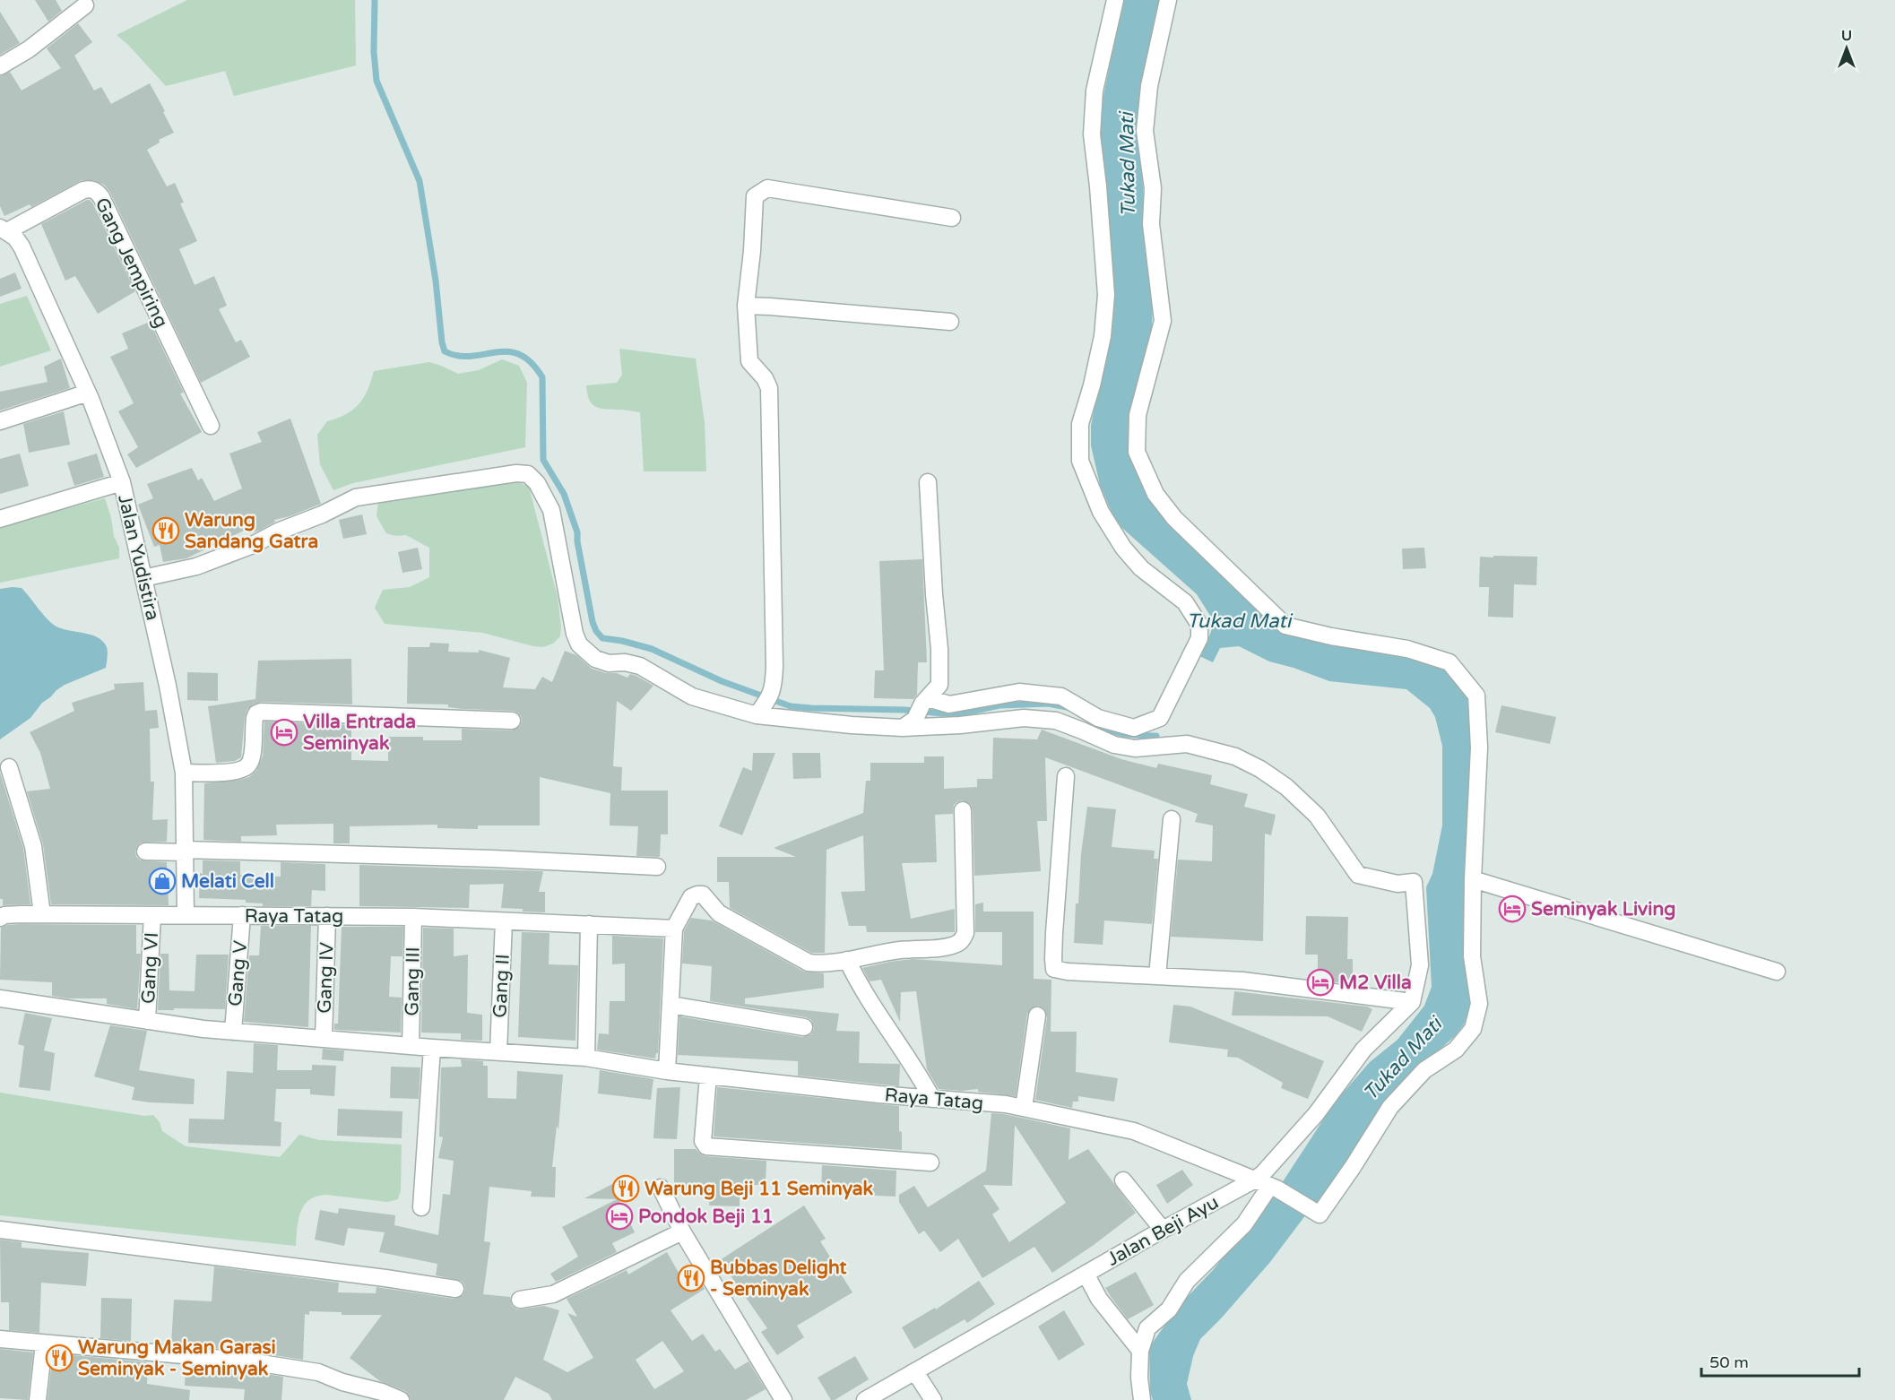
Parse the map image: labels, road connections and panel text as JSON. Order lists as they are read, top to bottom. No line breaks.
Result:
{"streets":{"street":["Gang Jempiring","Jalan Yudistira","Raya Tatag","Gang VI","Gang V","Gang IV","Gang III","Gang II","Jalan Beji Ayu"]},"crossings":[["Gang Jempiring","Jalan Yudistira"],["Jalan Yudistira","Raya Tatag"],["Raya Tatag","Gang VI"],["Raya Tatag","Gang V"],["Raya Tatag","Gang IV"],["Raya Tatag","Gang III"],["Raya Tatag","Gang II"],["Raya Tatag","Jalan Beji Ayu"]],"water":["Tukad Mati"],"places":{"restaurant":["Warung Sandang Gatra","Warung Beji 11 Seminyak","Bubbas Delight - Seminyak","Warung Makan Garasi Seminyak - Seminyak"],"hotel":["Villa Entrada Seminyak","Seminyak Living","M2 Villa","Pondok Beji 11"],"shop":["Melati Cell"]},"scale_bar":"50 m","north":"top"}
